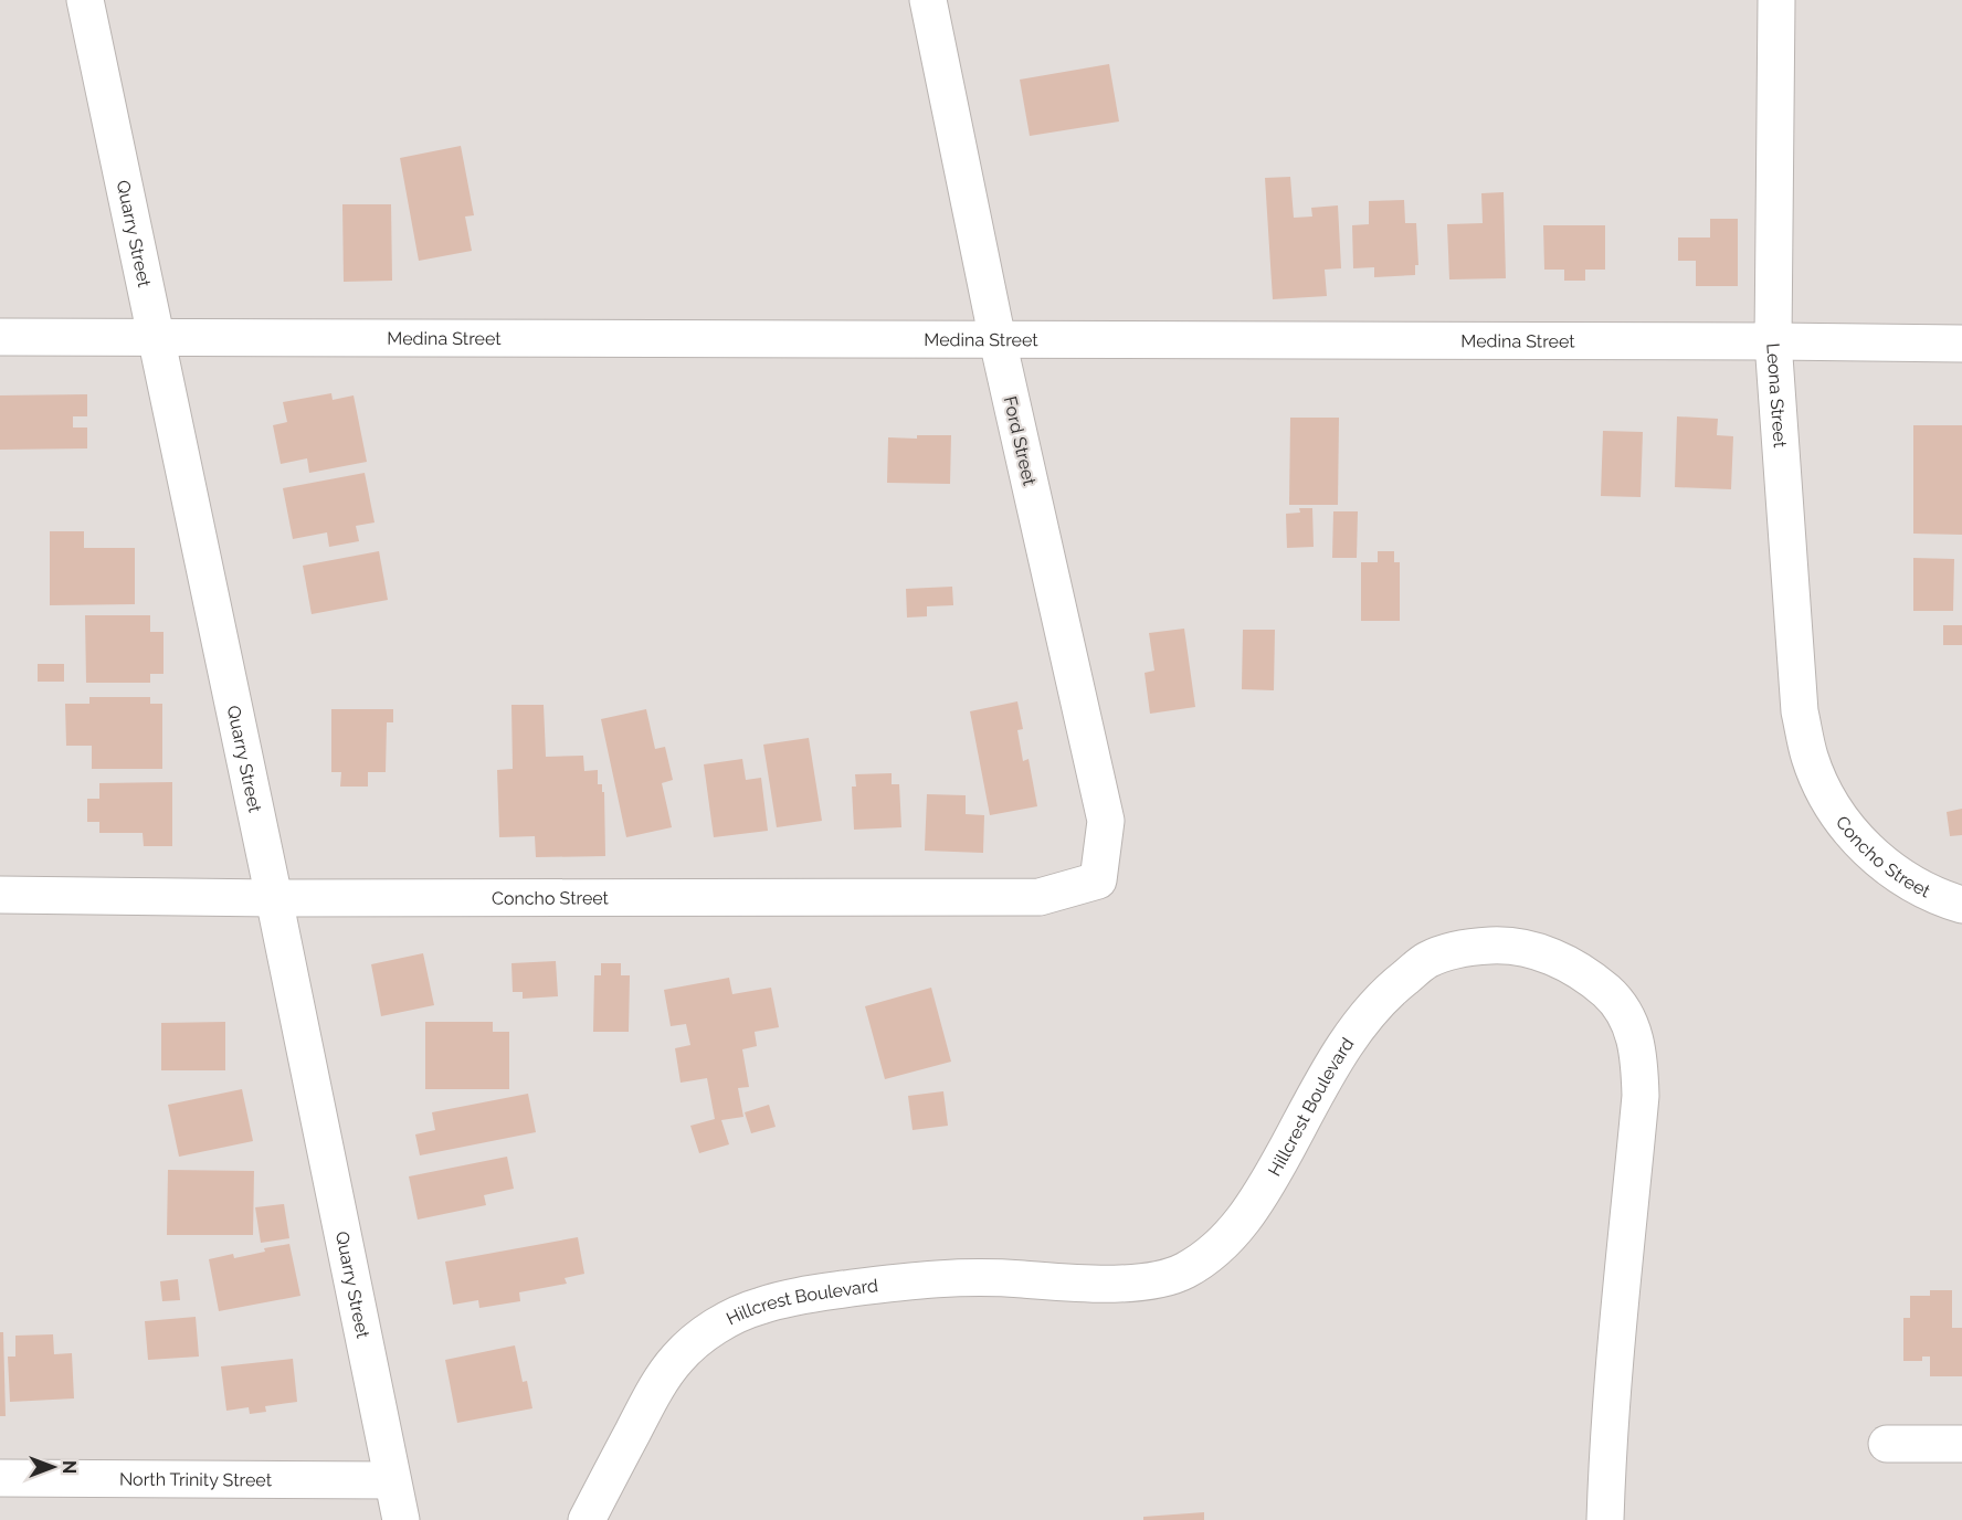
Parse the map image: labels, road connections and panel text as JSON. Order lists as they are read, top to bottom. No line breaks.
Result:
{"streets":{"street":["Quarry Street","Medina Street","Leona Street","Ford Street","Concho Street","Hillcrest Boulevard","North Trinity Street"]},"crossings":[["Quarry Street","Medina Street"],["Quarry Street","Concho Street"],["Quarry Street","North Trinity Street"],["Medina Street","Leona Street"],["Medina Street","Ford Street"],["Leona Street","Concho Street"],["Ford Street","Concho Street"]],"north":"right"}
